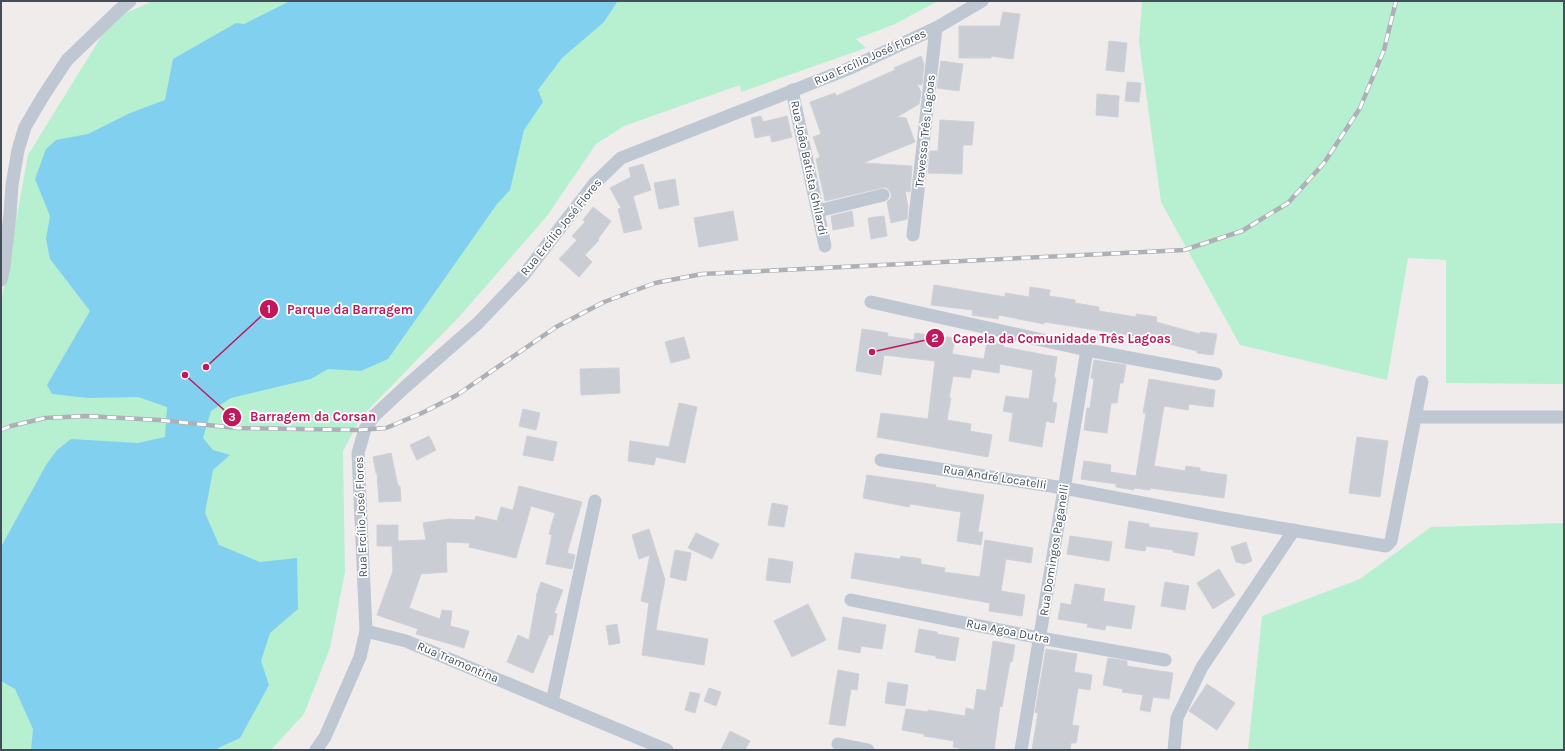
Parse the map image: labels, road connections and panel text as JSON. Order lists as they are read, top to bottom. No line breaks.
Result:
{"streets":{"street":["Rua Ercílio José Flores","Travessa Três Lagoas","Rua João Batista Ghilardi","Rua André Locatelli","Rua Domingos Paganelli","Rua Agoa Dutra","Rua Tramontina"]},"crossings":[["Rua Ercílio José Flores","Travessa Três Lagoas"],["Rua Ercílio José Flores","Rua João Batista Ghilardi"],["Rua Ercílio José Flores","Rua Tramontina"],["Rua André Locatelli","Rua Domingos Paganelli"],["Rua Domingos Paganelli","Rua Agoa Dutra"]],"places":["Capela da Comunidade Três Lagoas","Parque da Barragem","Barragem da Corsan"]}
